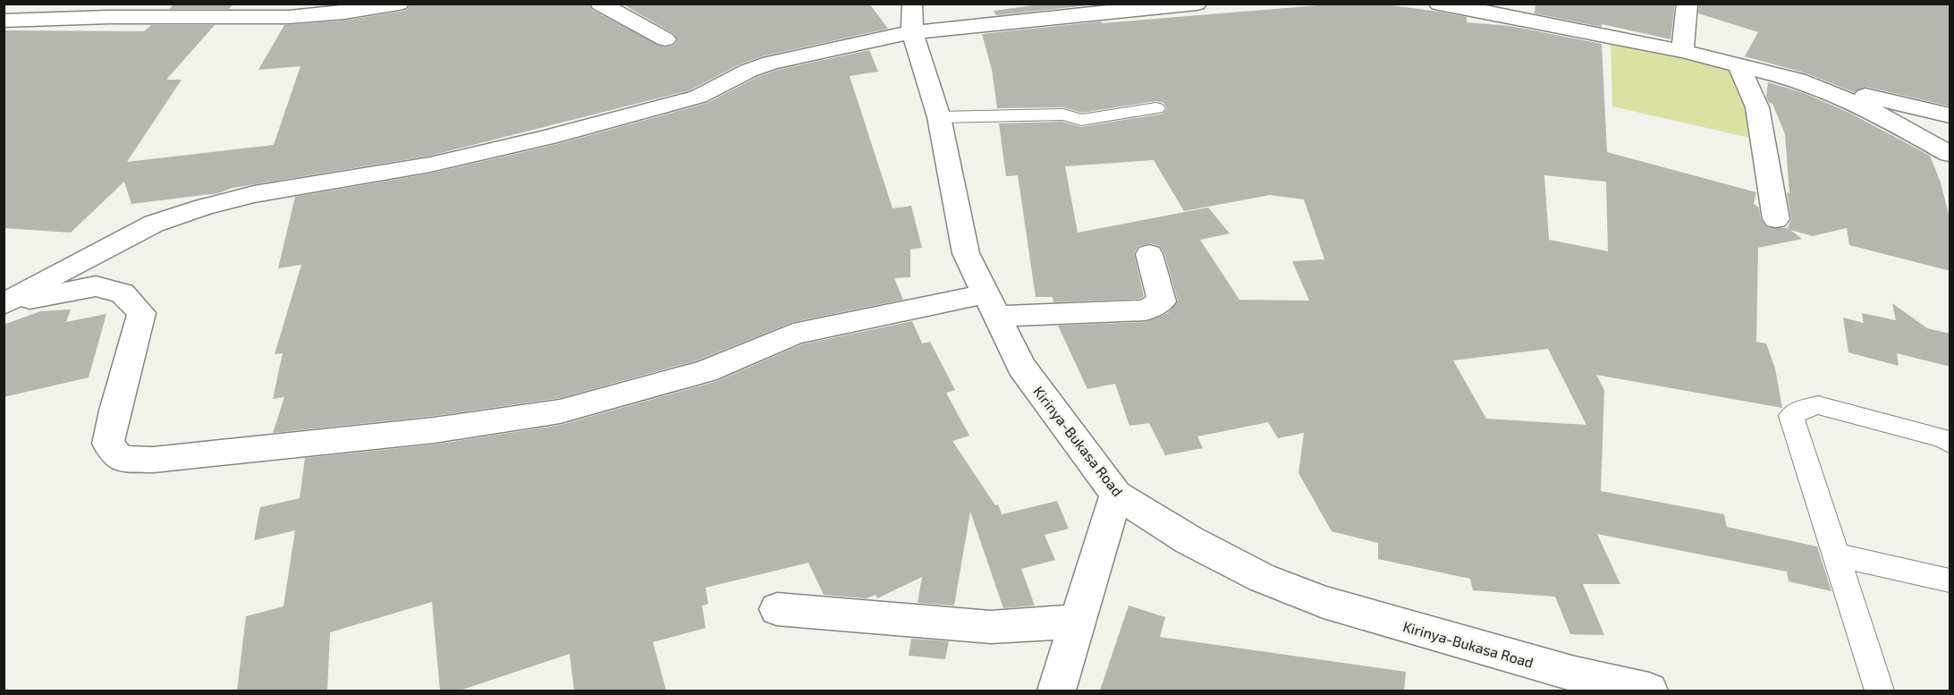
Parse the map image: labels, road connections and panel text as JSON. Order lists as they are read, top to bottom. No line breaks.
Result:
{"streets":{"street":["Kirinya-Bukasa Road"]}}
